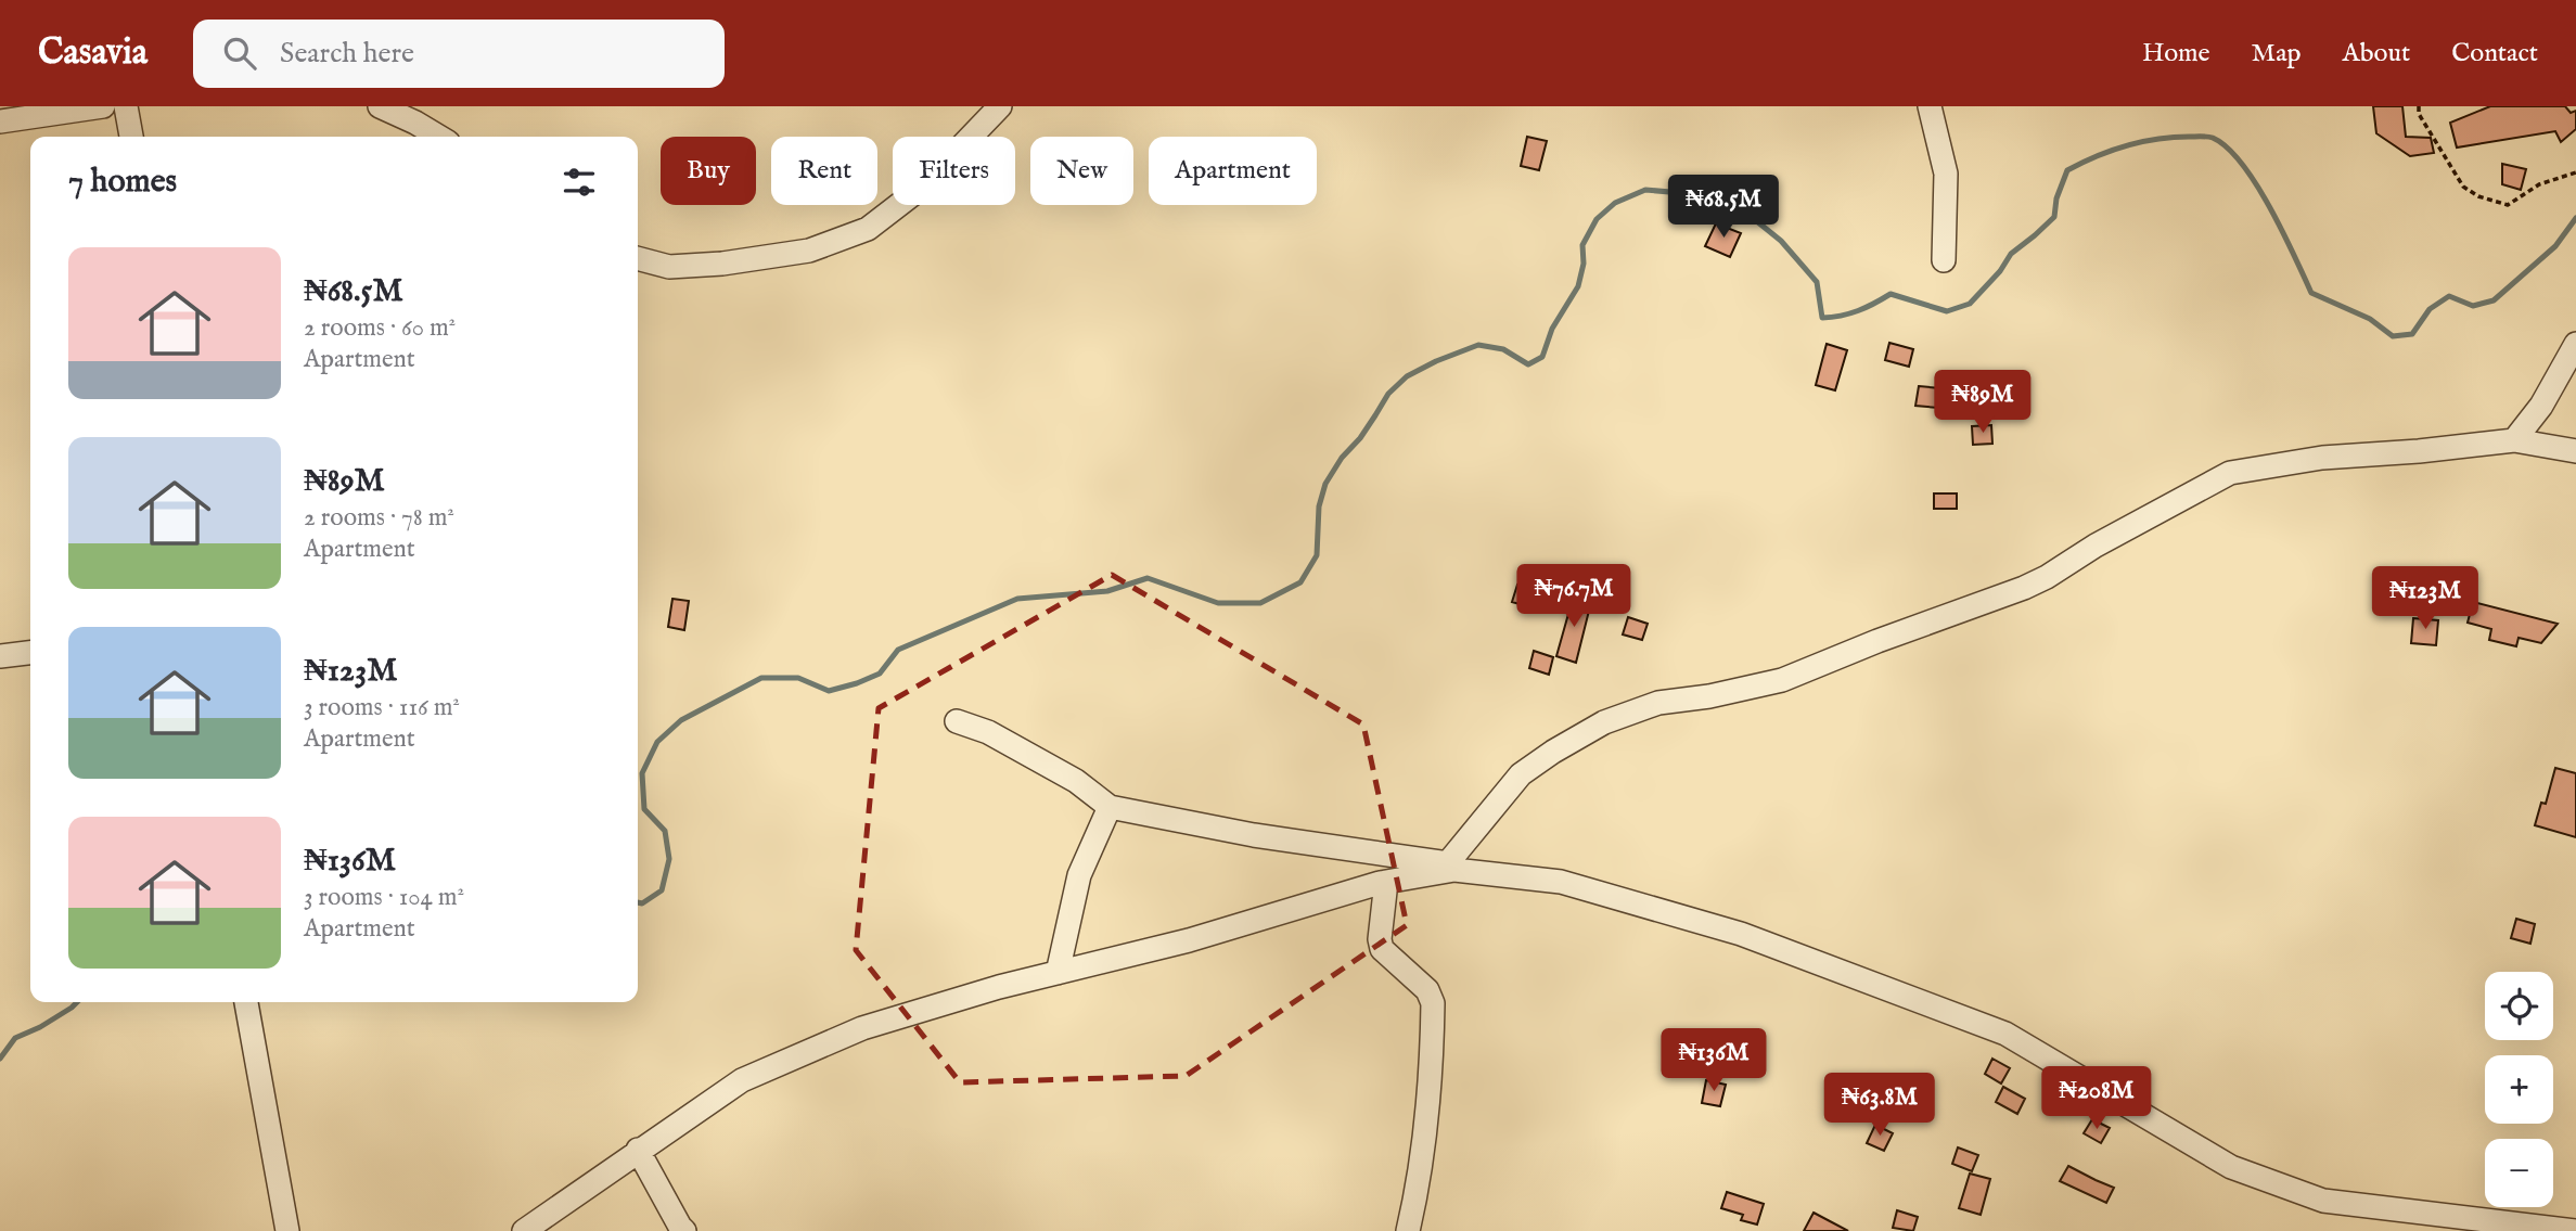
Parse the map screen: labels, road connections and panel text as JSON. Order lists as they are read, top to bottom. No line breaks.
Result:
{"page":{"header":"Casavia","search":"Search here","nav":["Home","Map","About","Contact"],"chip":["Buy","Rent","Filters","New","Apartment"],"heading":"7 homes","price":["₦68.5M","₦89M","₦76.7M","₦123M","₦136M","₦208M","₦63.8M"],"list":[{"name":"₦68.5M","note":"2 rooms · 60 m² · Apartment"},{"name":"₦89M","note":"2 rooms · 78 m² · Apartment"},{"name":"₦123M","note":"3 rooms · 116 m² · Apartment"},{"name":"₦136M","note":"3 rooms · 104 m² · Apartment"}],"map_buttons":["+","−"]}}
